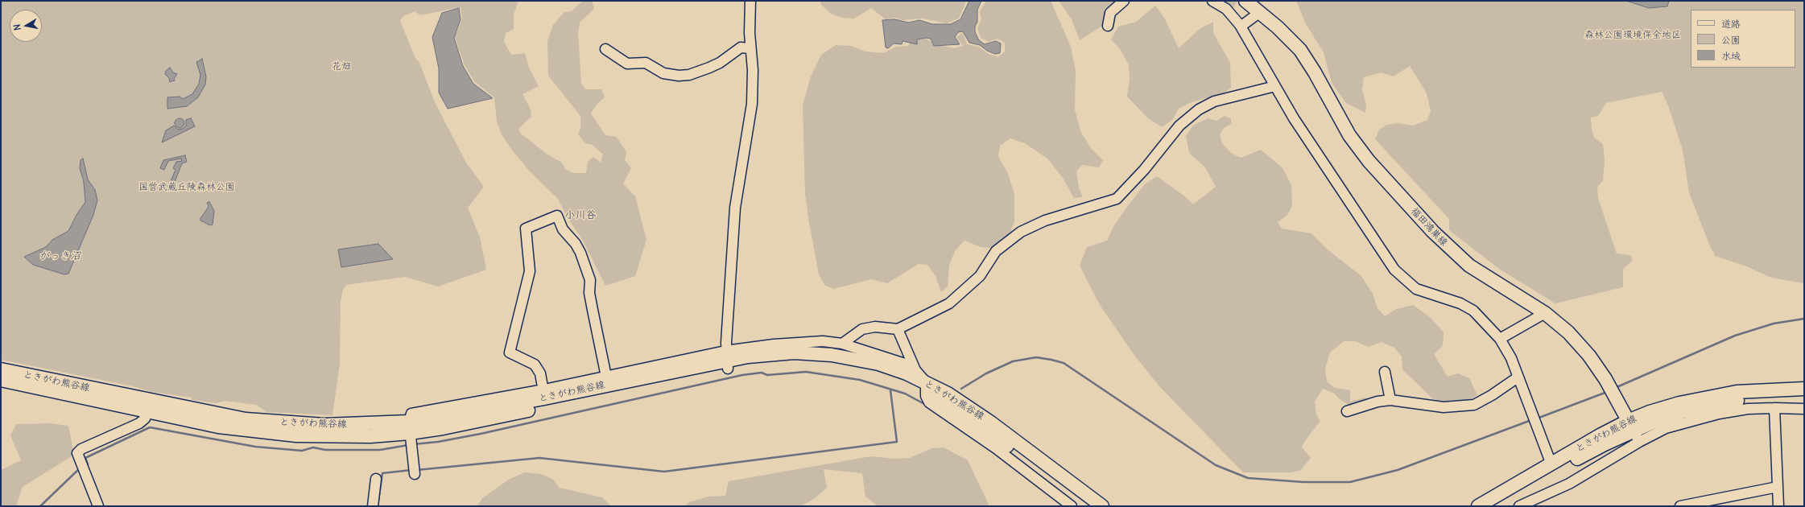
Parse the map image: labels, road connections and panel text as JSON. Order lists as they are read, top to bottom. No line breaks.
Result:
{"streets":{"main road":["福田鴻巣線","ときがわ熊谷線"]},"crossings":[["福田鴻巣線","ときがわ熊谷線"]],"districts":["小川谷"],"water":["がっき沼"],"parks":["森林公園環境保全地区","花畑","国営武蔵丘陵森林公園"],"legend":["道路","公園","水域"],"north":"left"}
